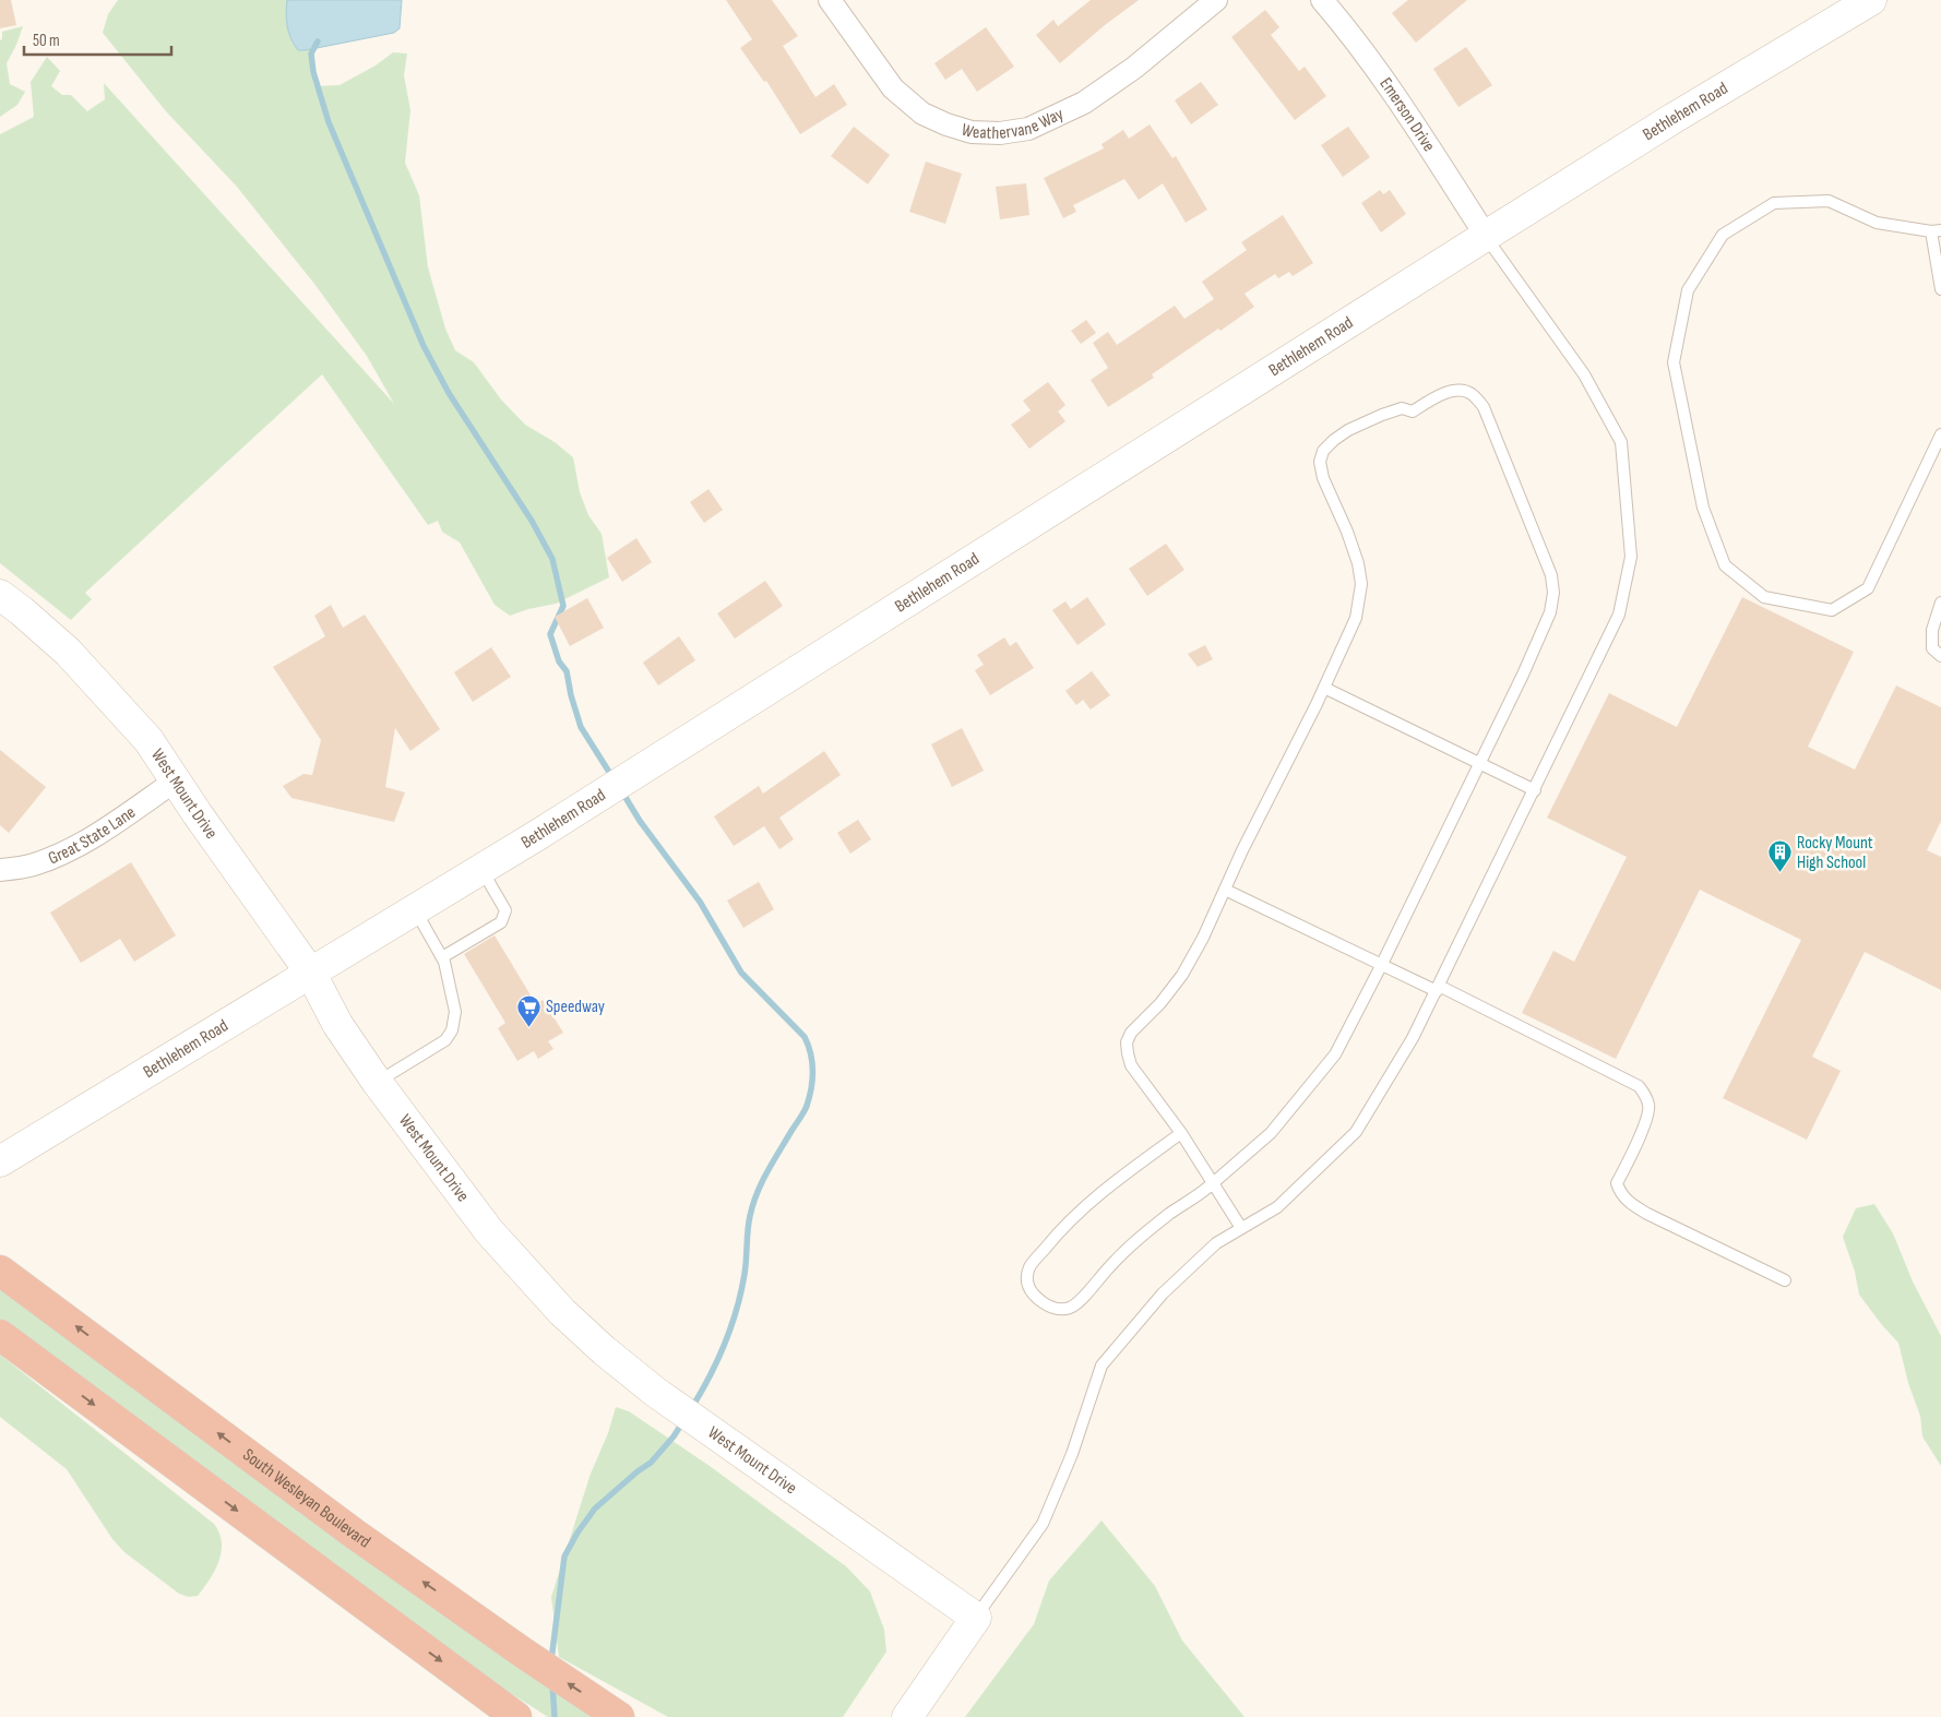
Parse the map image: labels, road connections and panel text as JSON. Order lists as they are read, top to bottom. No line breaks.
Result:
{"streets":{"highway":["South Wesleyan Boulevard"],"main road":["Bethlehem Road","West Mount Drive"],"street":["Emerson Drive","Weathervane Way","Great State Lane"]},"crossings":[["Bethlehem Road","Emerson Drive"],["Bethlehem Road","West Mount Drive"],["West Mount Drive","Great State Lane"]],"places":{"building":["Rocky Mount High School"],"supermarket":["Speedway"]},"scale_bar":"50 m"}
